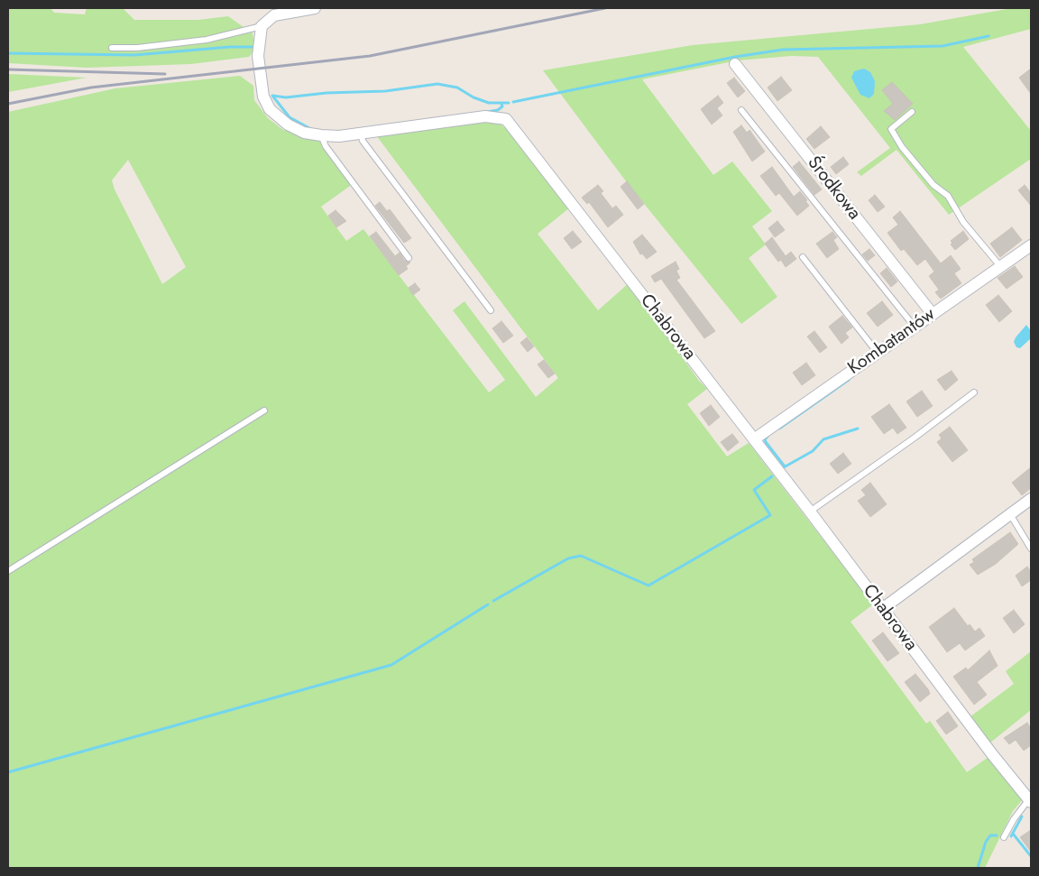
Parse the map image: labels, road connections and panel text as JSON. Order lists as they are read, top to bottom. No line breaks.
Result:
{"streets":{"street":["Środkowa","Chabrowa","Kombatantów"]},"crossings":[["Środkowa","Kombatantów"],["Chabrowa","Kombatantów"]]}
